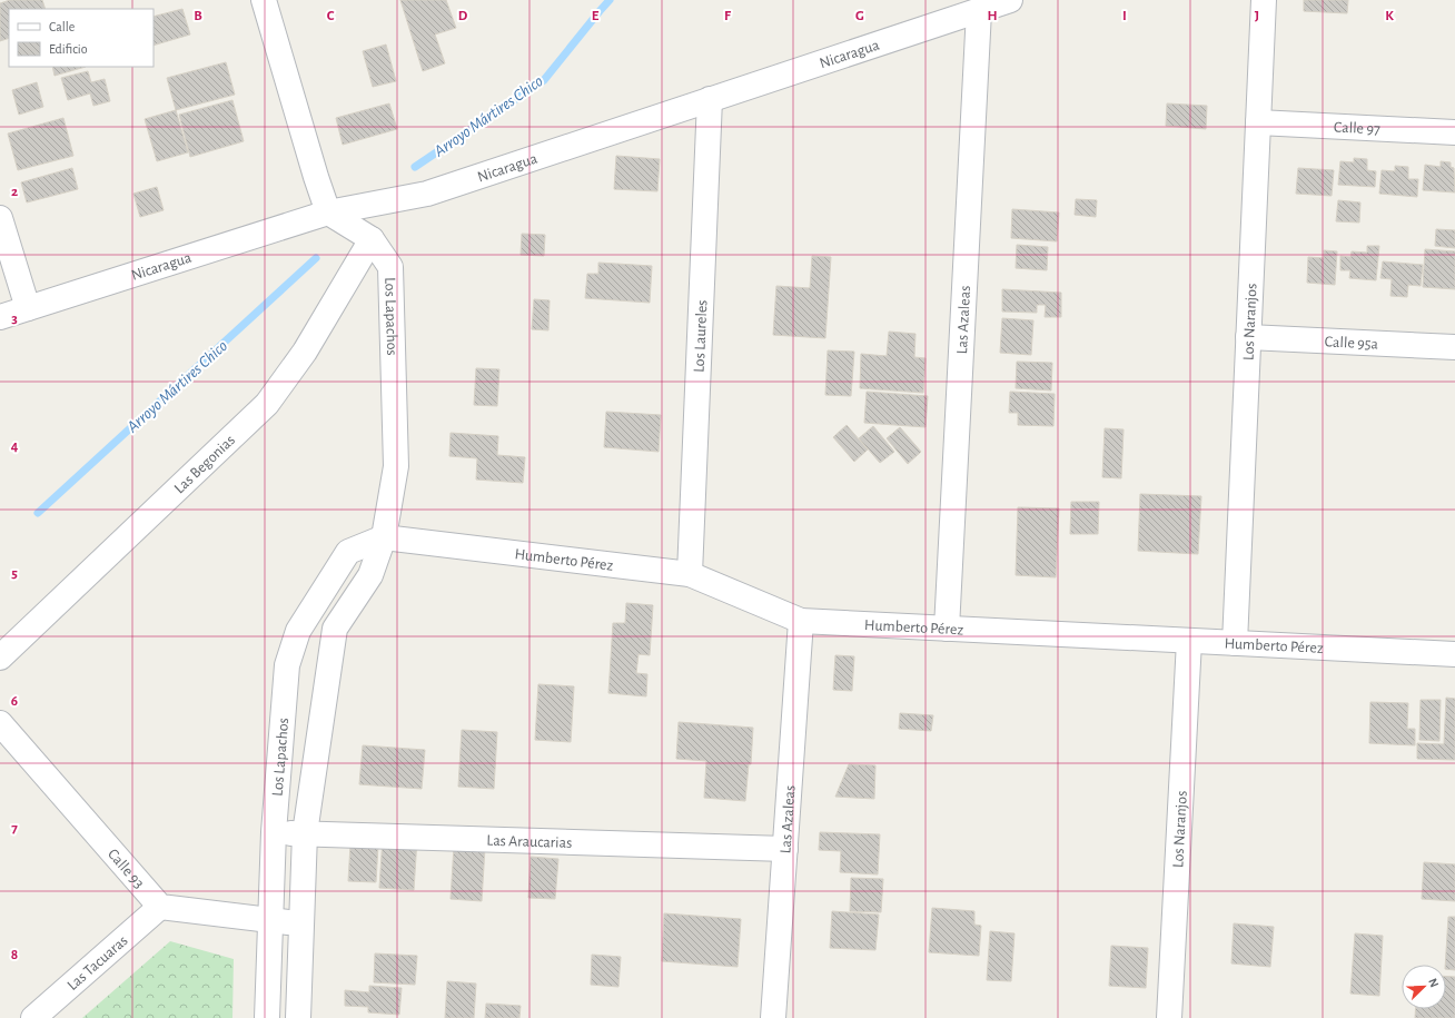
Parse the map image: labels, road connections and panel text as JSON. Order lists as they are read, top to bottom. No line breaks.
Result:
{"streets":{"street":["Nicaragua","Calle 97","Los Lapachos","Las Azaleas","Los Naranjos","Los Laureles","Calle 95a","Las Begonias","Humberto Pérez","Las Araucarias","Calle 93","Las Tacuaras"]},"crossings":[["Nicaragua","Los Lapachos"],["Nicaragua","Las Azaleas"],["Nicaragua","Los Laureles"],["Calle 97","Los Naranjos"],["Los Lapachos","Las Begonias"],["Los Lapachos","Humberto Pérez"],["Los Lapachos","Las Araucarias"],["Las Azaleas","Humberto Pérez"],["Las Azaleas","Las Araucarias"],["Los Naranjos","Calle 95a"],["Los Naranjos","Humberto Pérez"],["Los Laureles","Humberto Pérez"],["Calle 93","Las Tacuaras"]],"water":["Arroyo Mártires Chico"],"legend":["Calle","Edificio"],"north":"top right","grid":{"columns":["B","C","D","E","F","G","H","I","J","K"],"rows":["2","3","4","5","6","7","8"]}}
